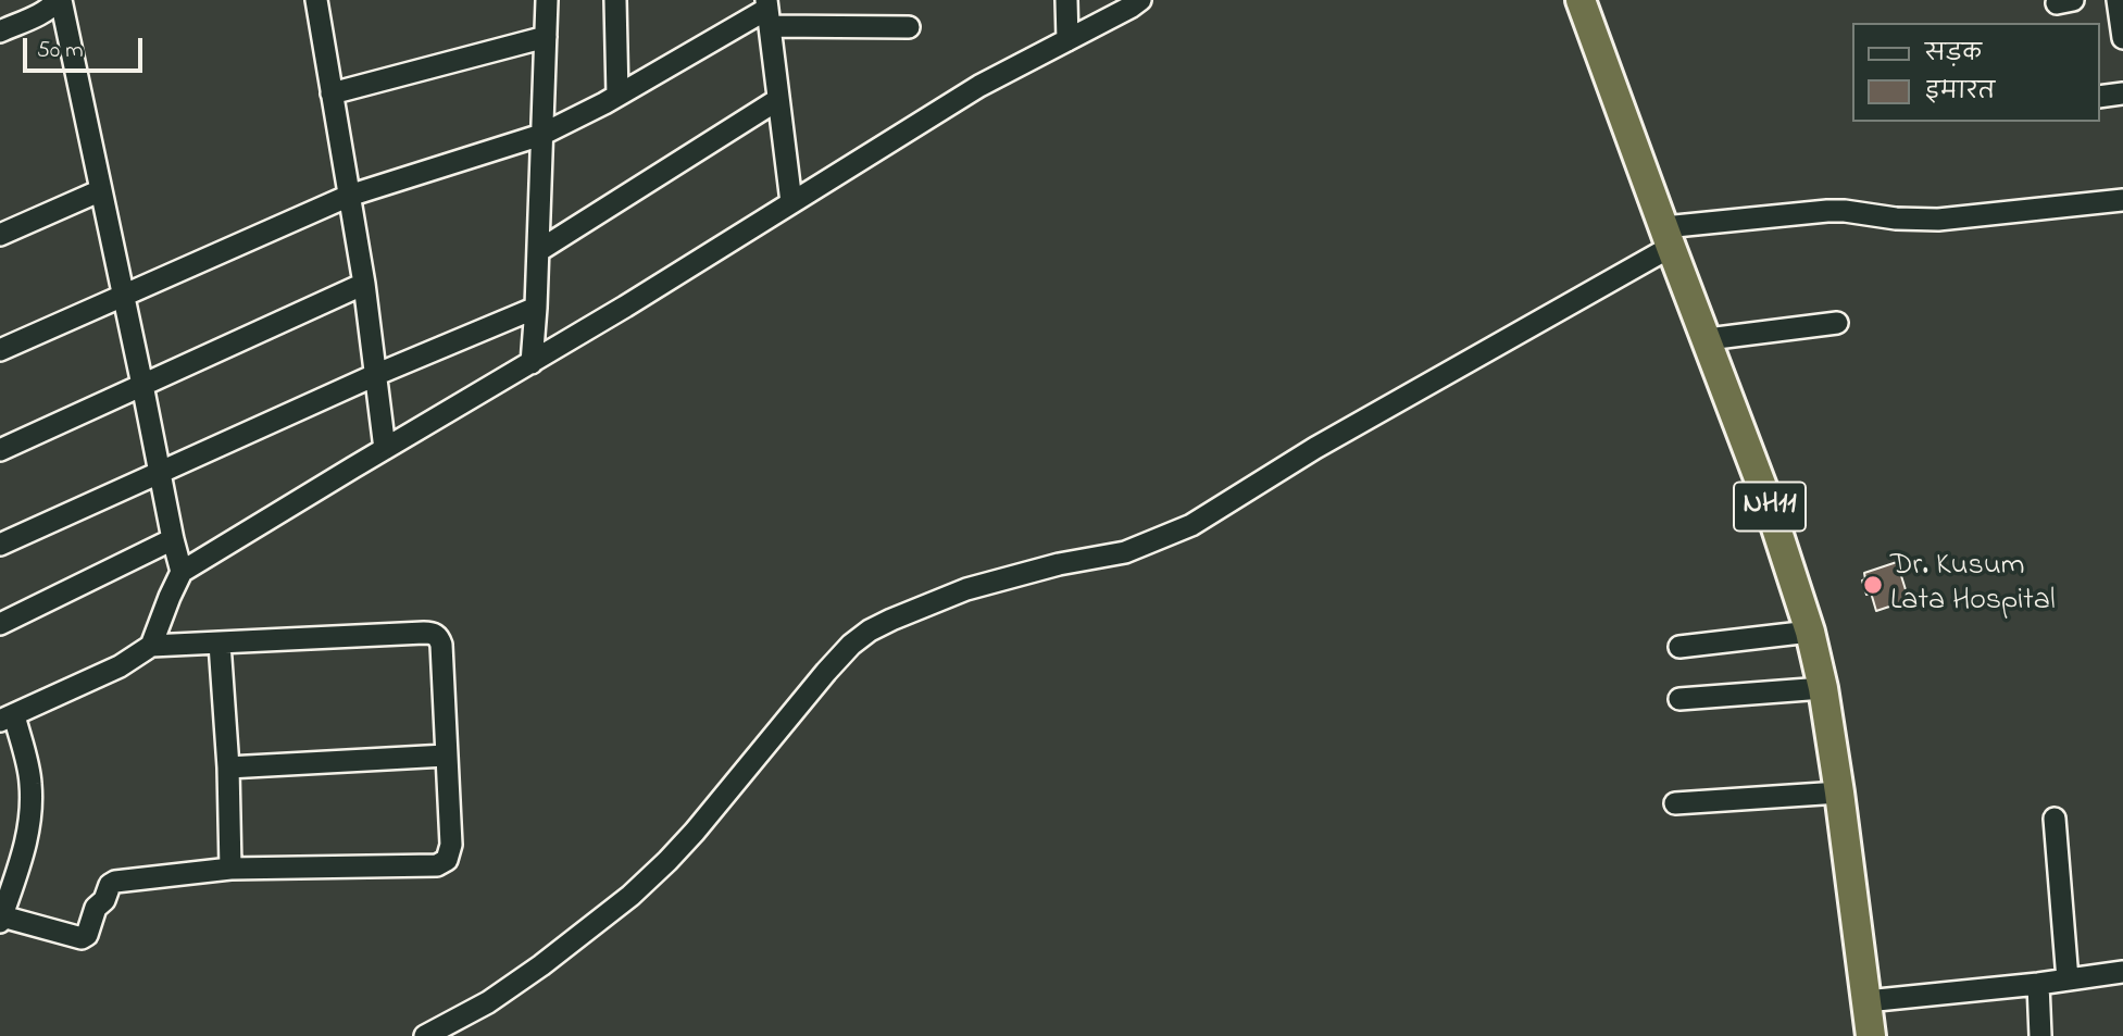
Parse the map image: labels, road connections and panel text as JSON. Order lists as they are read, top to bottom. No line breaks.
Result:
{"streets":{"highway":["NH11"]},"places":["Dr. Kusum Lata Hospital"],"legend":["सड़क","इमारत"],"scale_bar":"50 m"}
